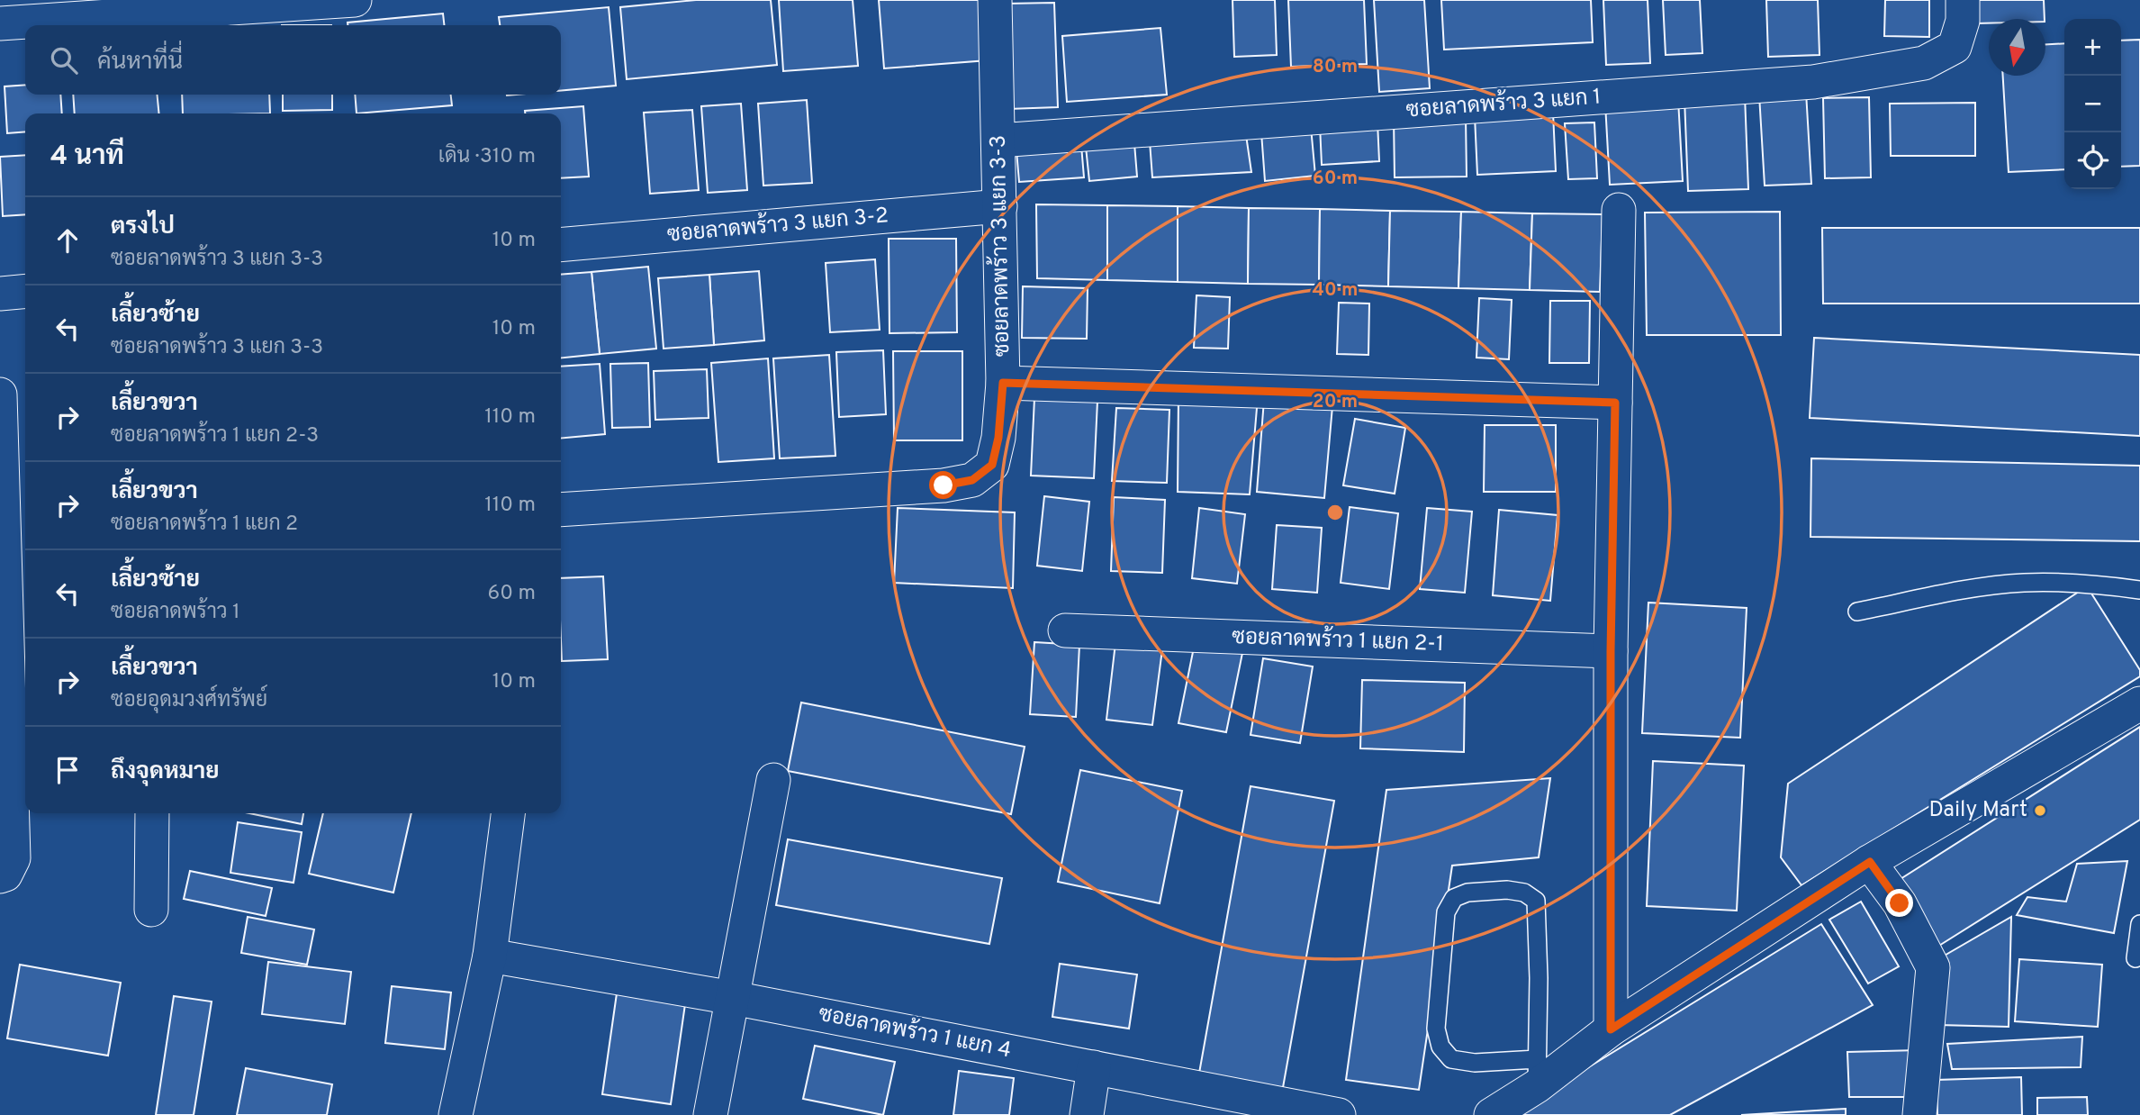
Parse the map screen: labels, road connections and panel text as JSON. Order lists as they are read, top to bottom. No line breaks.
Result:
{"streets":{"street":["ซอยลาดพร้าว 3 แยก 1","ซอยลาดพร้าว 3 แยก 3-2","ซอยลาดพร้าว 3 แยก 3-3","ซอยลาดพร้าว 1 แยก 2-1","ซอยลาดพร้าว 1 แยก 4"]},"crossings":[["ซอยลาดพร้าว 3 แยก 1","ซอยลาดพร้าว 3 แยก 3-3"],["ซอยลาดพร้าว 3 แยก 3-2","ซอยลาดพร้าว 3 แยก 3-3"]],"places":["Daily Mart"],"north":"bottom","page":{"map_buttons":["+","−"],"search":"ค้นหาที่นี่","heading":["4 นาที","เดิน · 310 m"],"list":[["ตรงไป","ซอยลาดพร้าว 3 แยก 3-3","10 m"],["เลี้ยวซ้าย","ซอยลาดพร้าว 3 แยก 3-3","10 m"],["เลี้ยวขวา","ซอยลาดพร้าว 1 แยก 2-3","110 m"],["เลี้ยวขวา","ซอยลาดพร้าว 1 แยก 2","110 m"],["เลี้ยวซ้าย","ซอยลาดพร้าว 1","60 m"],["เลี้ยวขวา","ซอยอุดมวงศ์ทรัพย์","10 m"],"ถึงจุดหมาย"]},"rings":["80 m","60 m","40 m","20 m"]}
